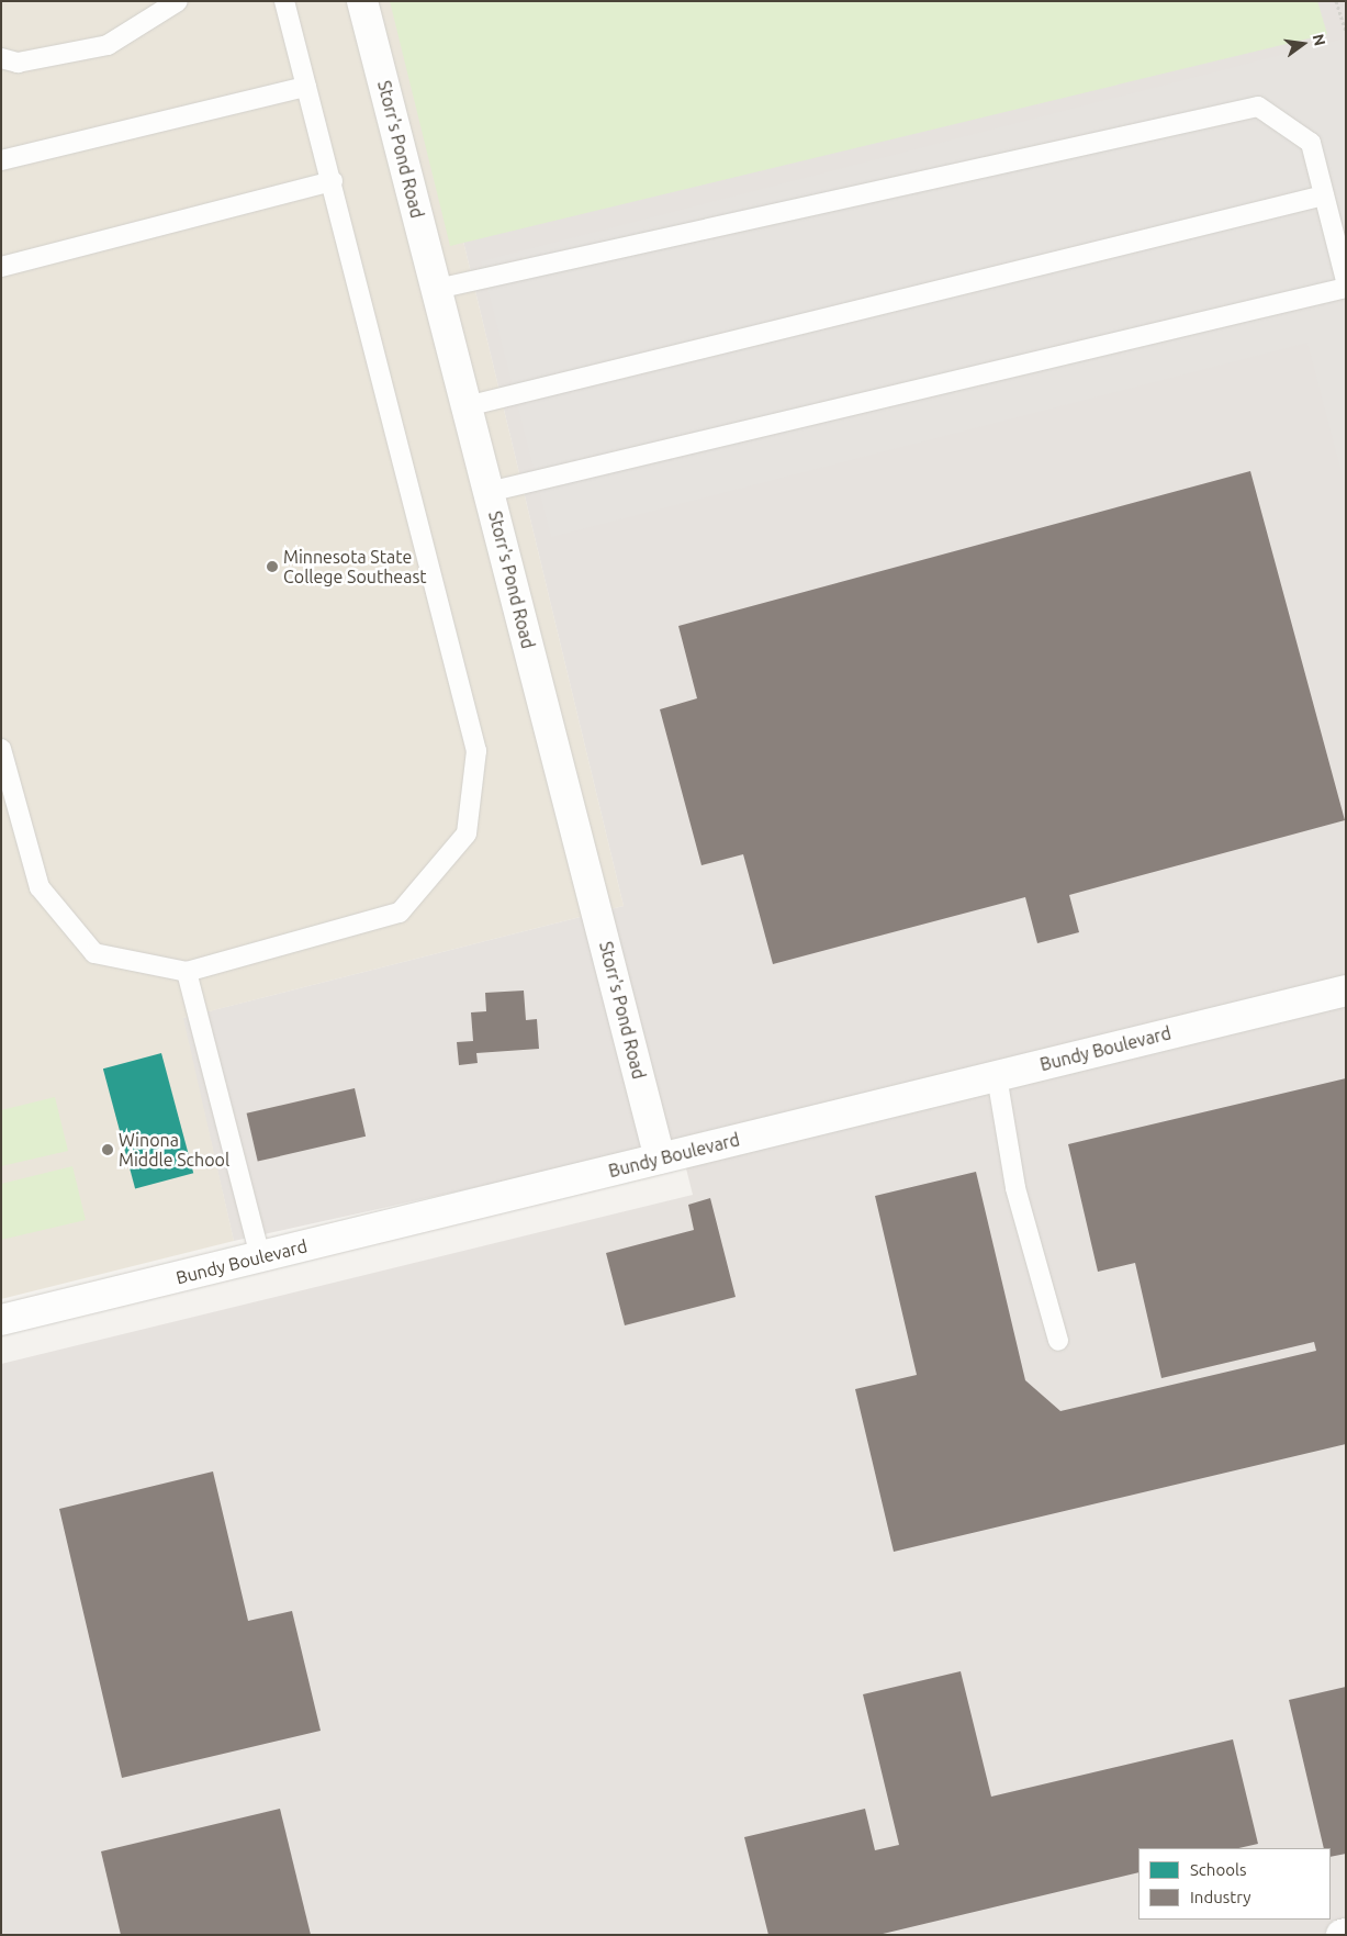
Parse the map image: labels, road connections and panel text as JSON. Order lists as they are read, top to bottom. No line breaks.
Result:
{"streets":{"street":["Storr's Pond Road","Bundy Boulevard"]},"crossings":[["Storr's Pond Road","Bundy Boulevard"]],"places":["Minnesota State College Southeast","Winona Middle School"],"legend":["Schools","Industry"],"north":"right"}
